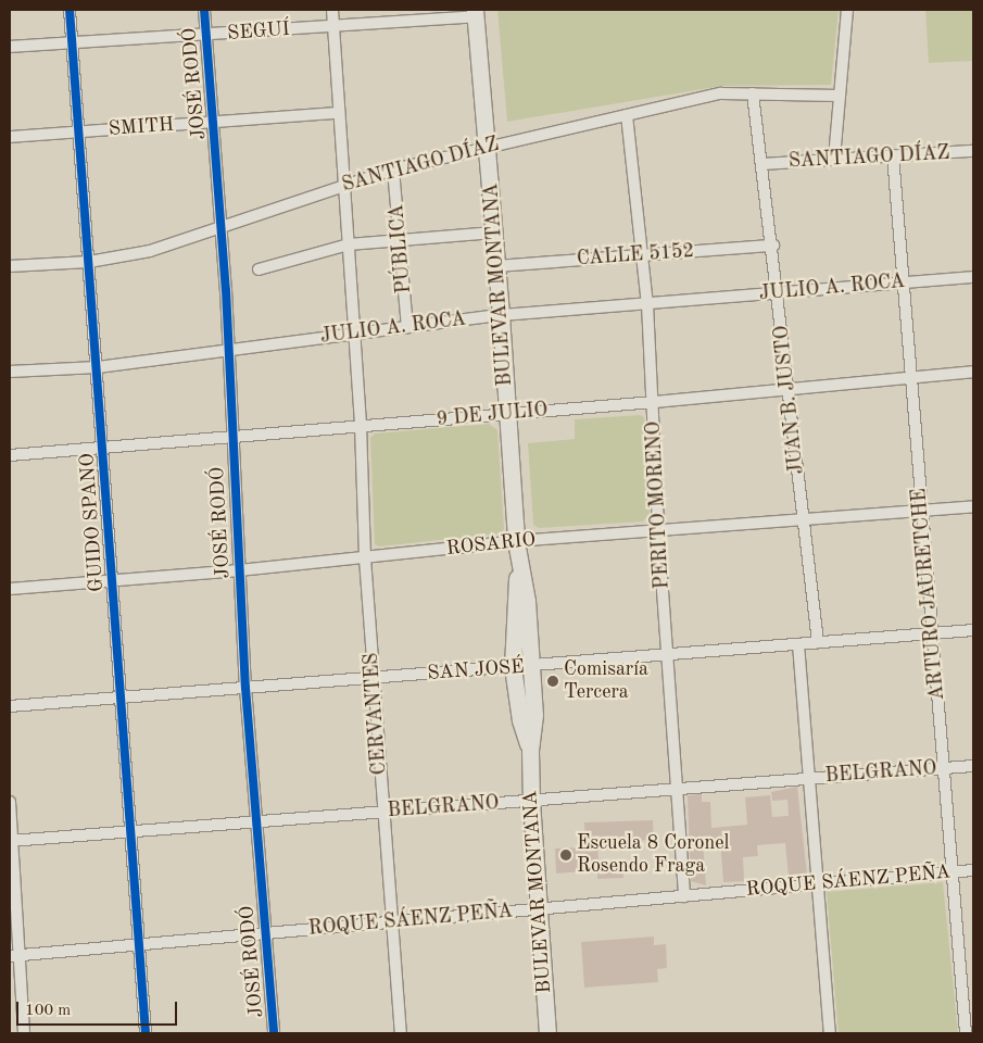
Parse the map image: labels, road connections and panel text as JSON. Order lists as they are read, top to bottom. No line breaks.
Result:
{"streets":{"main road":["BULEVAR MONTANA"],"street":["SEGUÍ","JOSÉ RODÓ","SMITH","SANTIAGO DÍAZ","PÚBLICA","CALLE 5152","JULIO A. ROCA","JUAN B. JUSTO","9 DE JULIO","PERITO MORENO","GUIDO SPANO","ROSARIO","ARTURO JAURETCHE","SAN JOSÉ","CERVANTES","BELGRANO","ROQUE SÁENZ PEÑA"]},"crossings":[["SEGUÍ","JOSÉ RODÓ"],["SEGUÍ","BULEVAR MONTANA"],["SEGUÍ","GUIDO SPANO"],["SEGUÍ","CERVANTES"],["JOSÉ RODÓ","SMITH"],["JOSÉ RODÓ","SANTIAGO DÍAZ"],["JOSÉ RODÓ","JULIO A. ROCA"],["JOSÉ RODÓ","9 DE JULIO"],["JOSÉ RODÓ","ROSARIO"],["JOSÉ RODÓ","SAN JOSÉ"],["JOSÉ RODÓ","BELGRANO"],["JOSÉ RODÓ","ROQUE SÁENZ PEÑA"],["SMITH","GUIDO SPANO"],["SMITH","CERVANTES"],["SANTIAGO DÍAZ","PÚBLICA"],["SANTIAGO DÍAZ","BULEVAR MONTANA"],["SANTIAGO DÍAZ","JUAN B. JUSTO"],["SANTIAGO DÍAZ","PERITO MORENO"],["SANTIAGO DÍAZ","GUIDO SPANO"],["SANTIAGO DÍAZ","ARTURO JAURETCHE"],["SANTIAGO DÍAZ","CERVANTES"],["PÚBLICA","JULIO A. ROCA"],["CALLE 5152","BULEVAR MONTANA"],["CALLE 5152","JUAN B. JUSTO"],["CALLE 5152","PERITO MORENO"],["BULEVAR MONTANA","JULIO A. ROCA"],["BULEVAR MONTANA","9 DE JULIO"],["BULEVAR MONTANA","ROSARIO"],["BULEVAR MONTANA","SAN JOSÉ"],["BULEVAR MONTANA","BELGRANO"],["BULEVAR MONTANA","ROQUE SÁENZ PEÑA"],["JULIO A. ROCA","JUAN B. JUSTO"],["JULIO A. ROCA","PERITO MORENO"],["JULIO A. ROCA","GUIDO SPANO"],["JULIO A. ROCA","ARTURO JAURETCHE"],["JULIO A. ROCA","CERVANTES"],["JUAN B. JUSTO","9 DE JULIO"],["JUAN B. JUSTO","ROSARIO"],["JUAN B. JUSTO","SAN JOSÉ"],["9 DE JULIO","PERITO MORENO"],["9 DE JULIO","GUIDO SPANO"],["9 DE JULIO","ARTURO JAURETCHE"],["9 DE JULIO","CERVANTES"],["PERITO MORENO","ROSARIO"],["PERITO MORENO","SAN JOSÉ"],["PERITO MORENO","BELGRANO"],["PERITO MORENO","ROQUE SÁENZ PEÑA"],["GUIDO SPANO","ROSARIO"],["GUIDO SPANO","SAN JOSÉ"],["GUIDO SPANO","BELGRANO"],["GUIDO SPANO","ROQUE SÁENZ PEÑA"],["ROSARIO","ARTURO JAURETCHE"],["ROSARIO","CERVANTES"],["ARTURO JAURETCHE","SAN JOSÉ"],["ARTURO JAURETCHE","BELGRANO"],["ARTURO JAURETCHE","ROQUE SÁENZ PEÑA"],["SAN JOSÉ","CERVANTES"],["CERVANTES","BELGRANO"],["CERVANTES","ROQUE SÁENZ PEÑA"]],"places":["Comisaría Tercera","Escuela 8 Coronel Rosendo Fraga"],"scale_bar":"100 m"}
